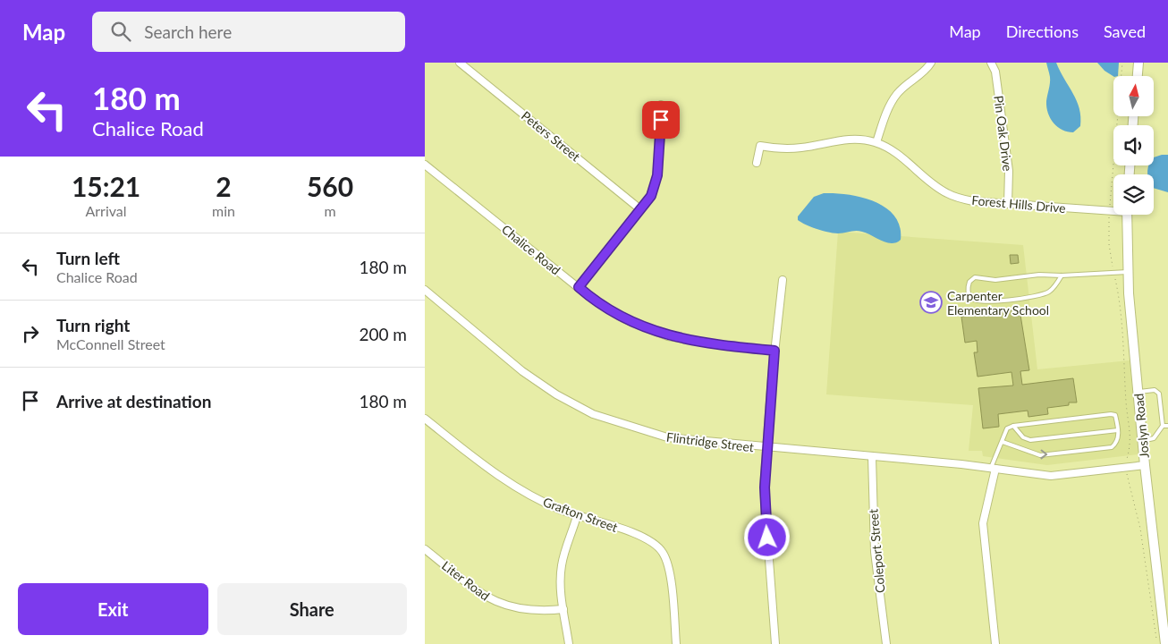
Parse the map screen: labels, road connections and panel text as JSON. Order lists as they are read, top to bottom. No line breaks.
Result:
{"streets":{"street":["Pin Oak Drive","Peters Street","Forest Hills Drive","Chalice Road","Joslyn Road","Flintridge Street","Grafton Street","Coleport Street","Liter Road"]},"crossings":[["Pin Oak Drive","Forest Hills Drive"],["Joslyn Road","Flintridge Street"],["Flintridge Street","Coleport Street"]],"places":{"school or university":["Carpenter Elementary School"]},"north":"top","page":{"header":"Map","search":"Search here","nav":["Map","Directions","Saved"],"turn":["180 m","Chalice Road"],"eta":["15:21","Arrival","2","min","560","m"],"list":[{"name":"Turn left","note":"Chalice Road","value":"180 m"},{"name":"Turn right","note":"McConnell Street","value":"200 m"},{"name":"Arrive at destination","value":"180 m"}],"buttons":["Exit","Share"]}}
